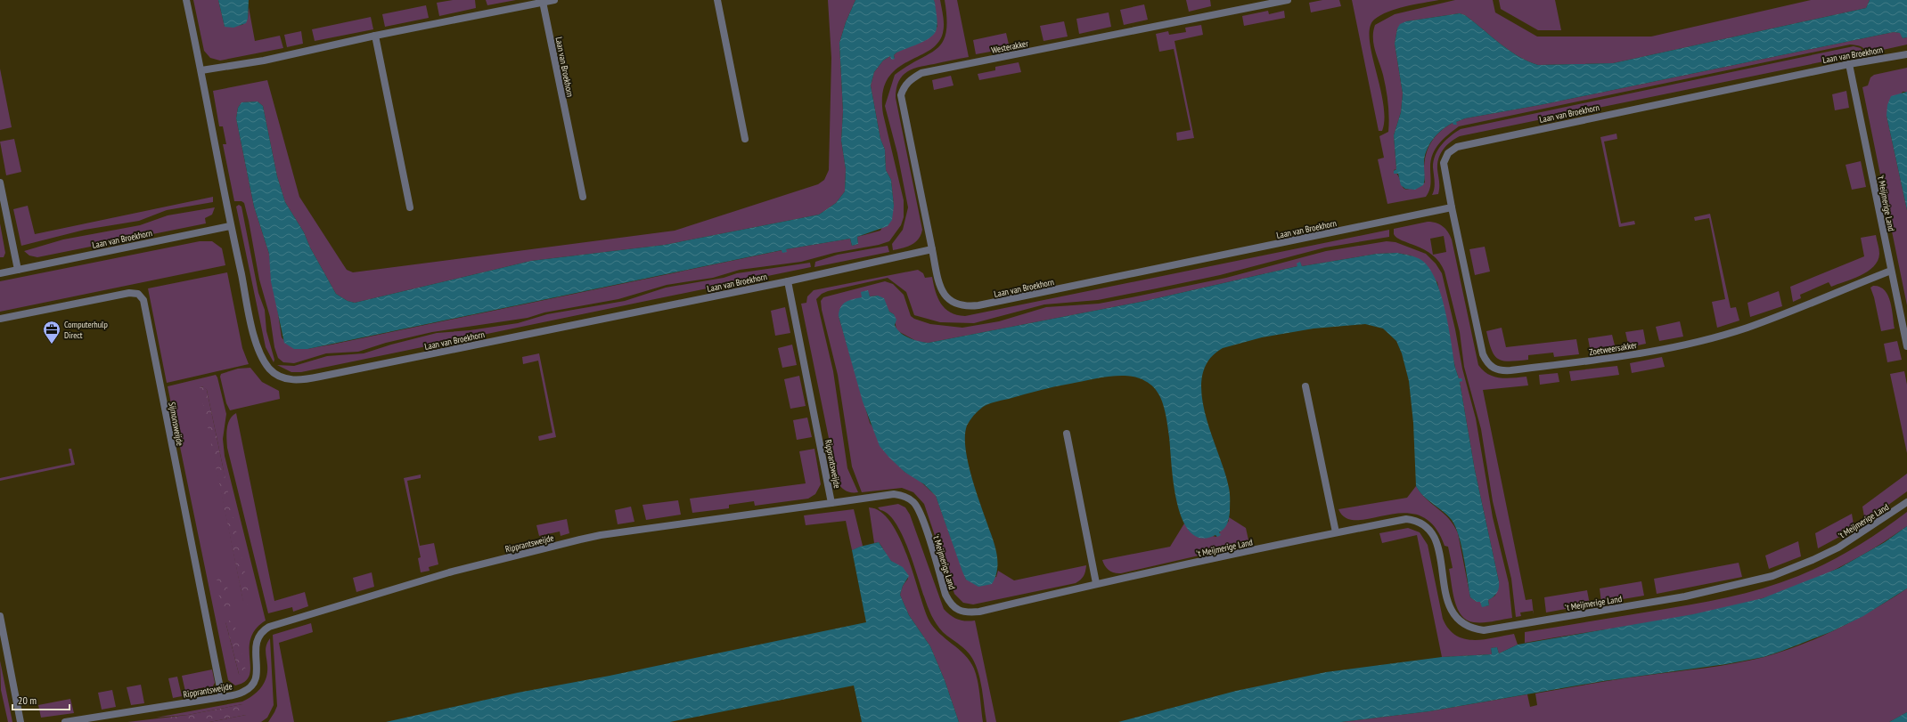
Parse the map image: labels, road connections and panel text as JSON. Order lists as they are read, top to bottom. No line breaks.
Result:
{"streets":{"street":["Westerakker","Laan van Broekhorn","'t Meijmerige Land","Zoetweersakker","Sijmonsweijde","Ripprantsweijde"]},"crossings":[["Westerakker","Laan van Broekhorn"],["Laan van Broekhorn","'t Meijmerige Land"],["Laan van Broekhorn","Zoetweersakker"],["Laan van Broekhorn","Ripprantsweijde"],["'t Meijmerige Land","Zoetweersakker"],["'t Meijmerige Land","Ripprantsweijde"],["Sijmonsweijde","Ripprantsweijde"]],"places":{"office":["Computerhulp Direct"]},"scale_bar":"20 m"}
